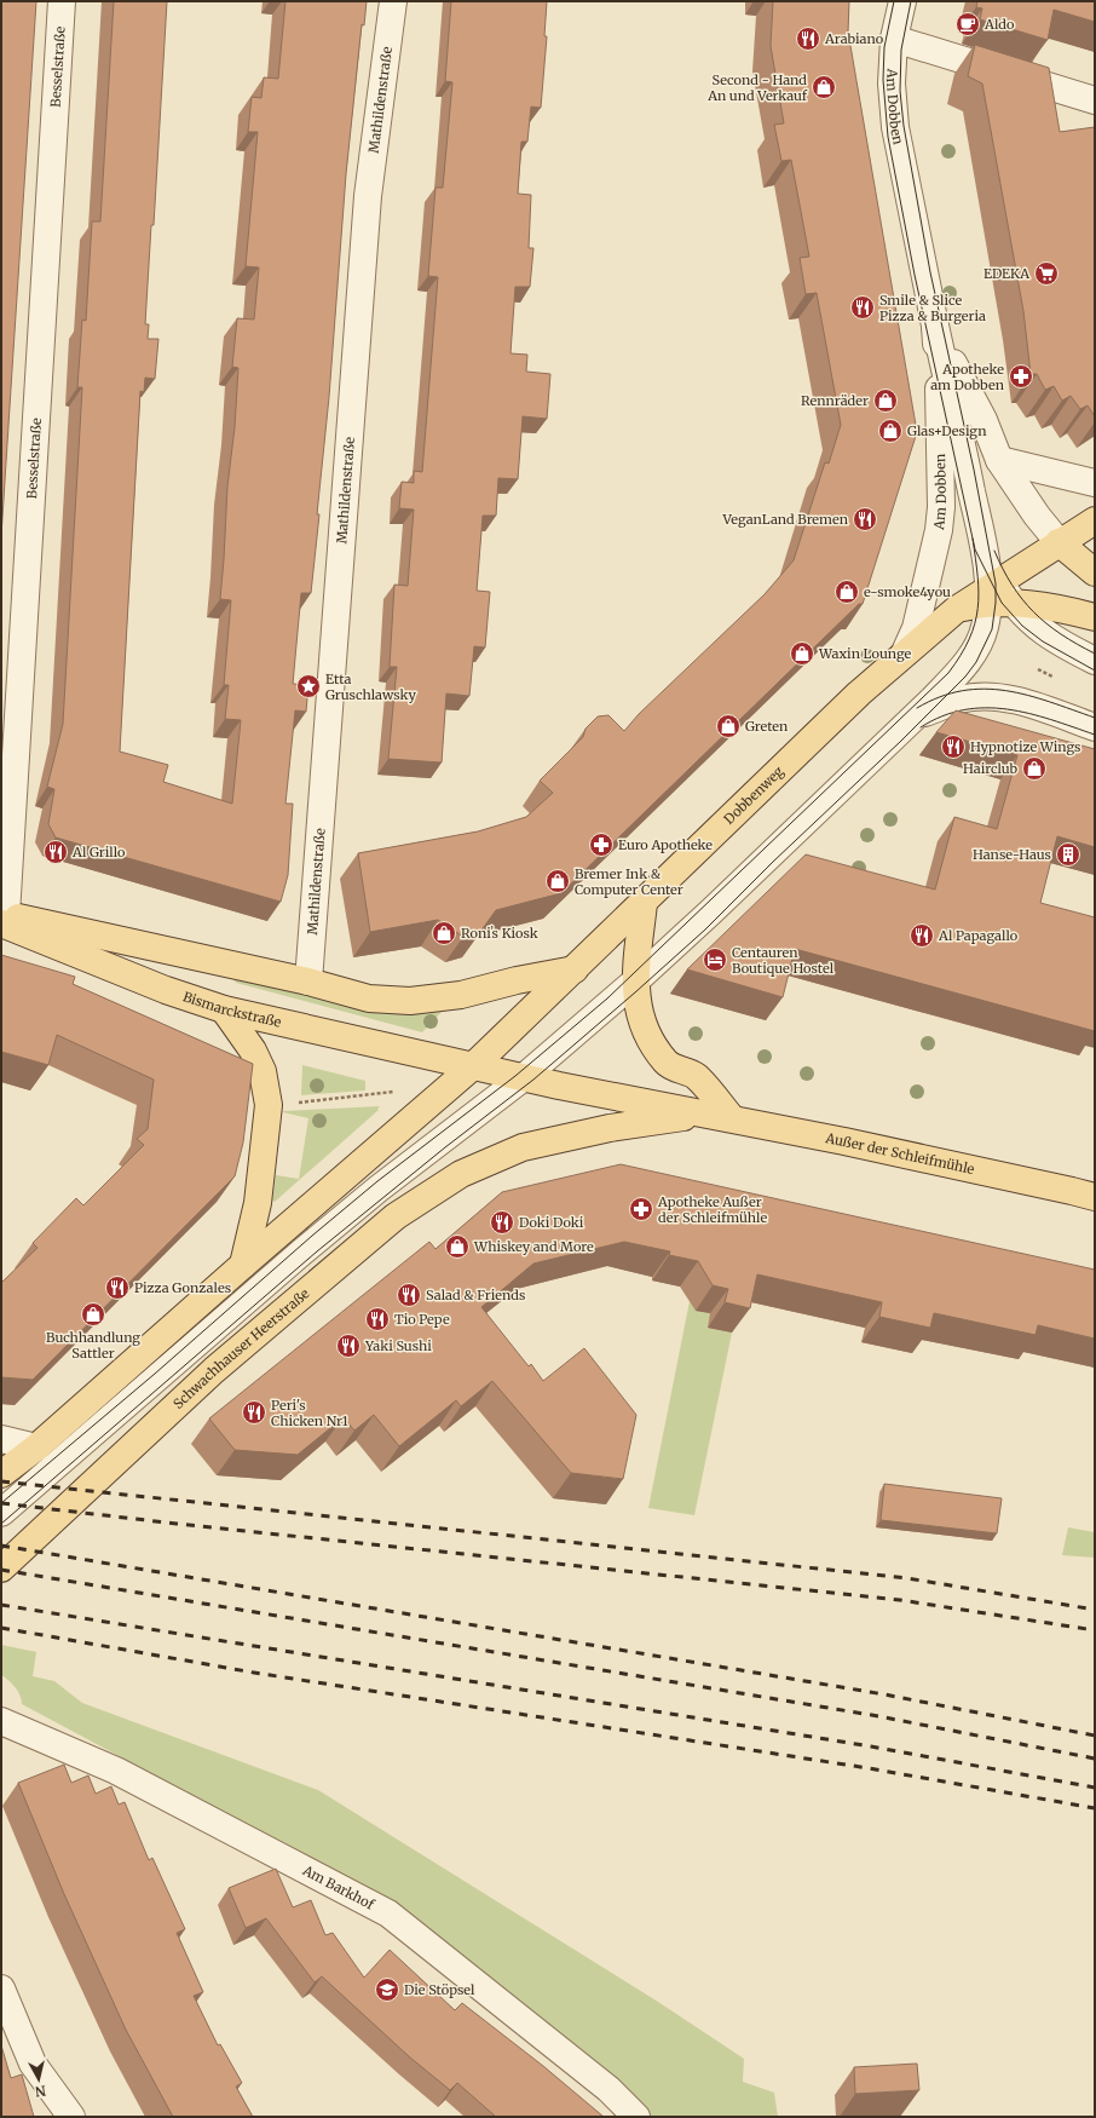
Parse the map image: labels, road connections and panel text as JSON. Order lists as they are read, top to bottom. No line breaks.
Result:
{"streets":{"main road":["Am Dobben","Dobbenweg","Bismarckstraße","Außer der Schleifmühle","Schwachhauser Heerstraße"],"street":["Besselstraße","Mathildenstraße","Am Barkhof"]},"crossings":[["Besselstraße","Bismarckstraße"],["Am Dobben","Dobbenweg"],["Dobbenweg","Bismarckstraße"],["Dobbenweg","Außer der Schleifmühle"],["Bismarckstraße","Außer der Schleifmühle"],["Außer der Schleifmühle","Schwachhauser Heerstraße"]],"places":{"cafe":["Aldo"],"restaurant":["Arabiano","Smile & Slice Pizza & Burgeria","VeganLand Bremen","Hypnotize Wings","Al Grillo","Al Papagallo","Doki Doki","Pizza Gonzales","Salad & Friends","Tio Pepe","Yaki Sushi","Peri's Chicken Nr1"],"shop":["Second - Hand An und Verkauf","Rennräder","Glas+Design","e-smoke4you","Waxin Lounge","Greten","Hairclub","Bremer Ink & Computer Center","Roniʼs Kiosk","Whiskey and More","Buchhandlung Sattler"],"supermarket":["EDEKA"],"pharmacy":["Apotheke am Dobben","Euro Apotheke","Apotheke Außer der Schleifmühle"],"place":["Etta Gruschlawsky"],"building":["Hanse-Haus"],"hotel":["Centauren Boutique Hostel"],"school or university":["Die Stöpsel"]},"north":"bottom"}
